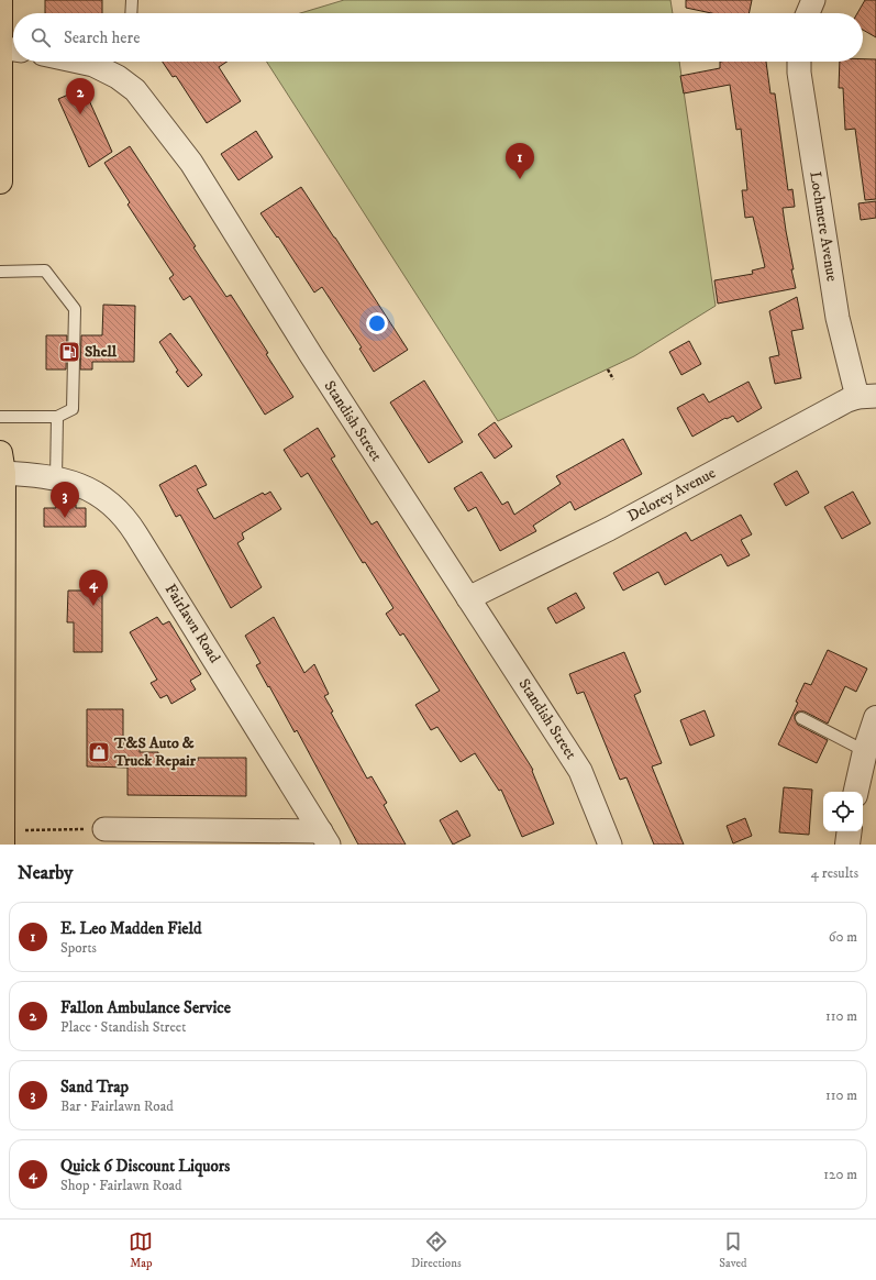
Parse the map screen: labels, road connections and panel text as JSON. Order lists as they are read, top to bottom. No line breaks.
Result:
{"streets":{"street":["Lochmere Avenue","Standish Street","Delorey Avenue","Fairlawn Road"]},"crossings":[["Lochmere Avenue","Delorey Avenue"],["Standish Street","Delorey Avenue"]],"places":{"fuel station":["Shell"],"shop":["T&S Auto & Truck Repair"]},"page":{"search":"Search here","pins":["2","1","3","4"],"heading":["Nearby","4 results"],"list":[{"mark":"1","name":"E. Leo Madden Field","note":"Sports","value":"60 m"},{"mark":"2","name":"Fallon Ambulance Service","note":"Place · Standish Street","value":"110 m"},{"mark":"3","name":"Sand Trap","note":"Bar · Fairlawn Road","value":"110 m"},{"mark":"4","name":"Quick 6 Discount Liquors","note":"Shop · Fairlawn Road","value":"120 m"}],"nav":["Map","Directions","Saved"]}}
